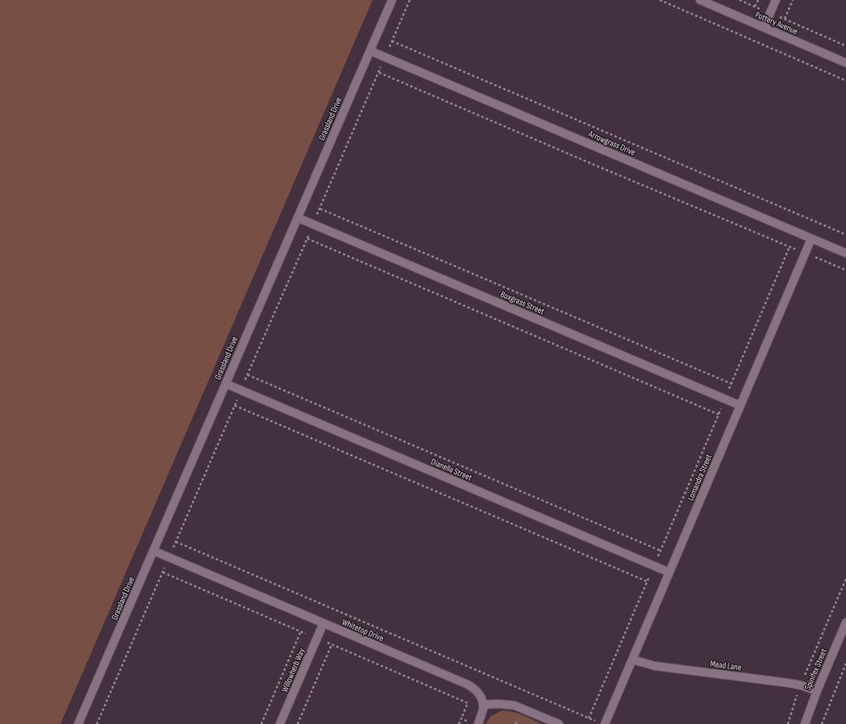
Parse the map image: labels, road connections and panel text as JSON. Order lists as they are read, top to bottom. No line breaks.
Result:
{"streets":{"street":["Pottery Avenue","Grassland Drive","Arrowgrass Drive","Boxgrass Street","Dianella Street","Lomandra Street","Whitetop Drive","Mead Lane","Spinifex Street","Willowherb Way"]},"crossings":[["Grassland Drive","Arrowgrass Drive"],["Grassland Drive","Boxgrass Street"],["Grassland Drive","Dianella Street"],["Grassland Drive","Whitetop Drive"],["Arrowgrass Drive","Lomandra Street"],["Boxgrass Street","Lomandra Street"],["Dianella Street","Lomandra Street"],["Lomandra Street","Mead Lane"],["Whitetop Drive","Willowherb Way"],["Mead Lane","Spinifex Street"]]}
